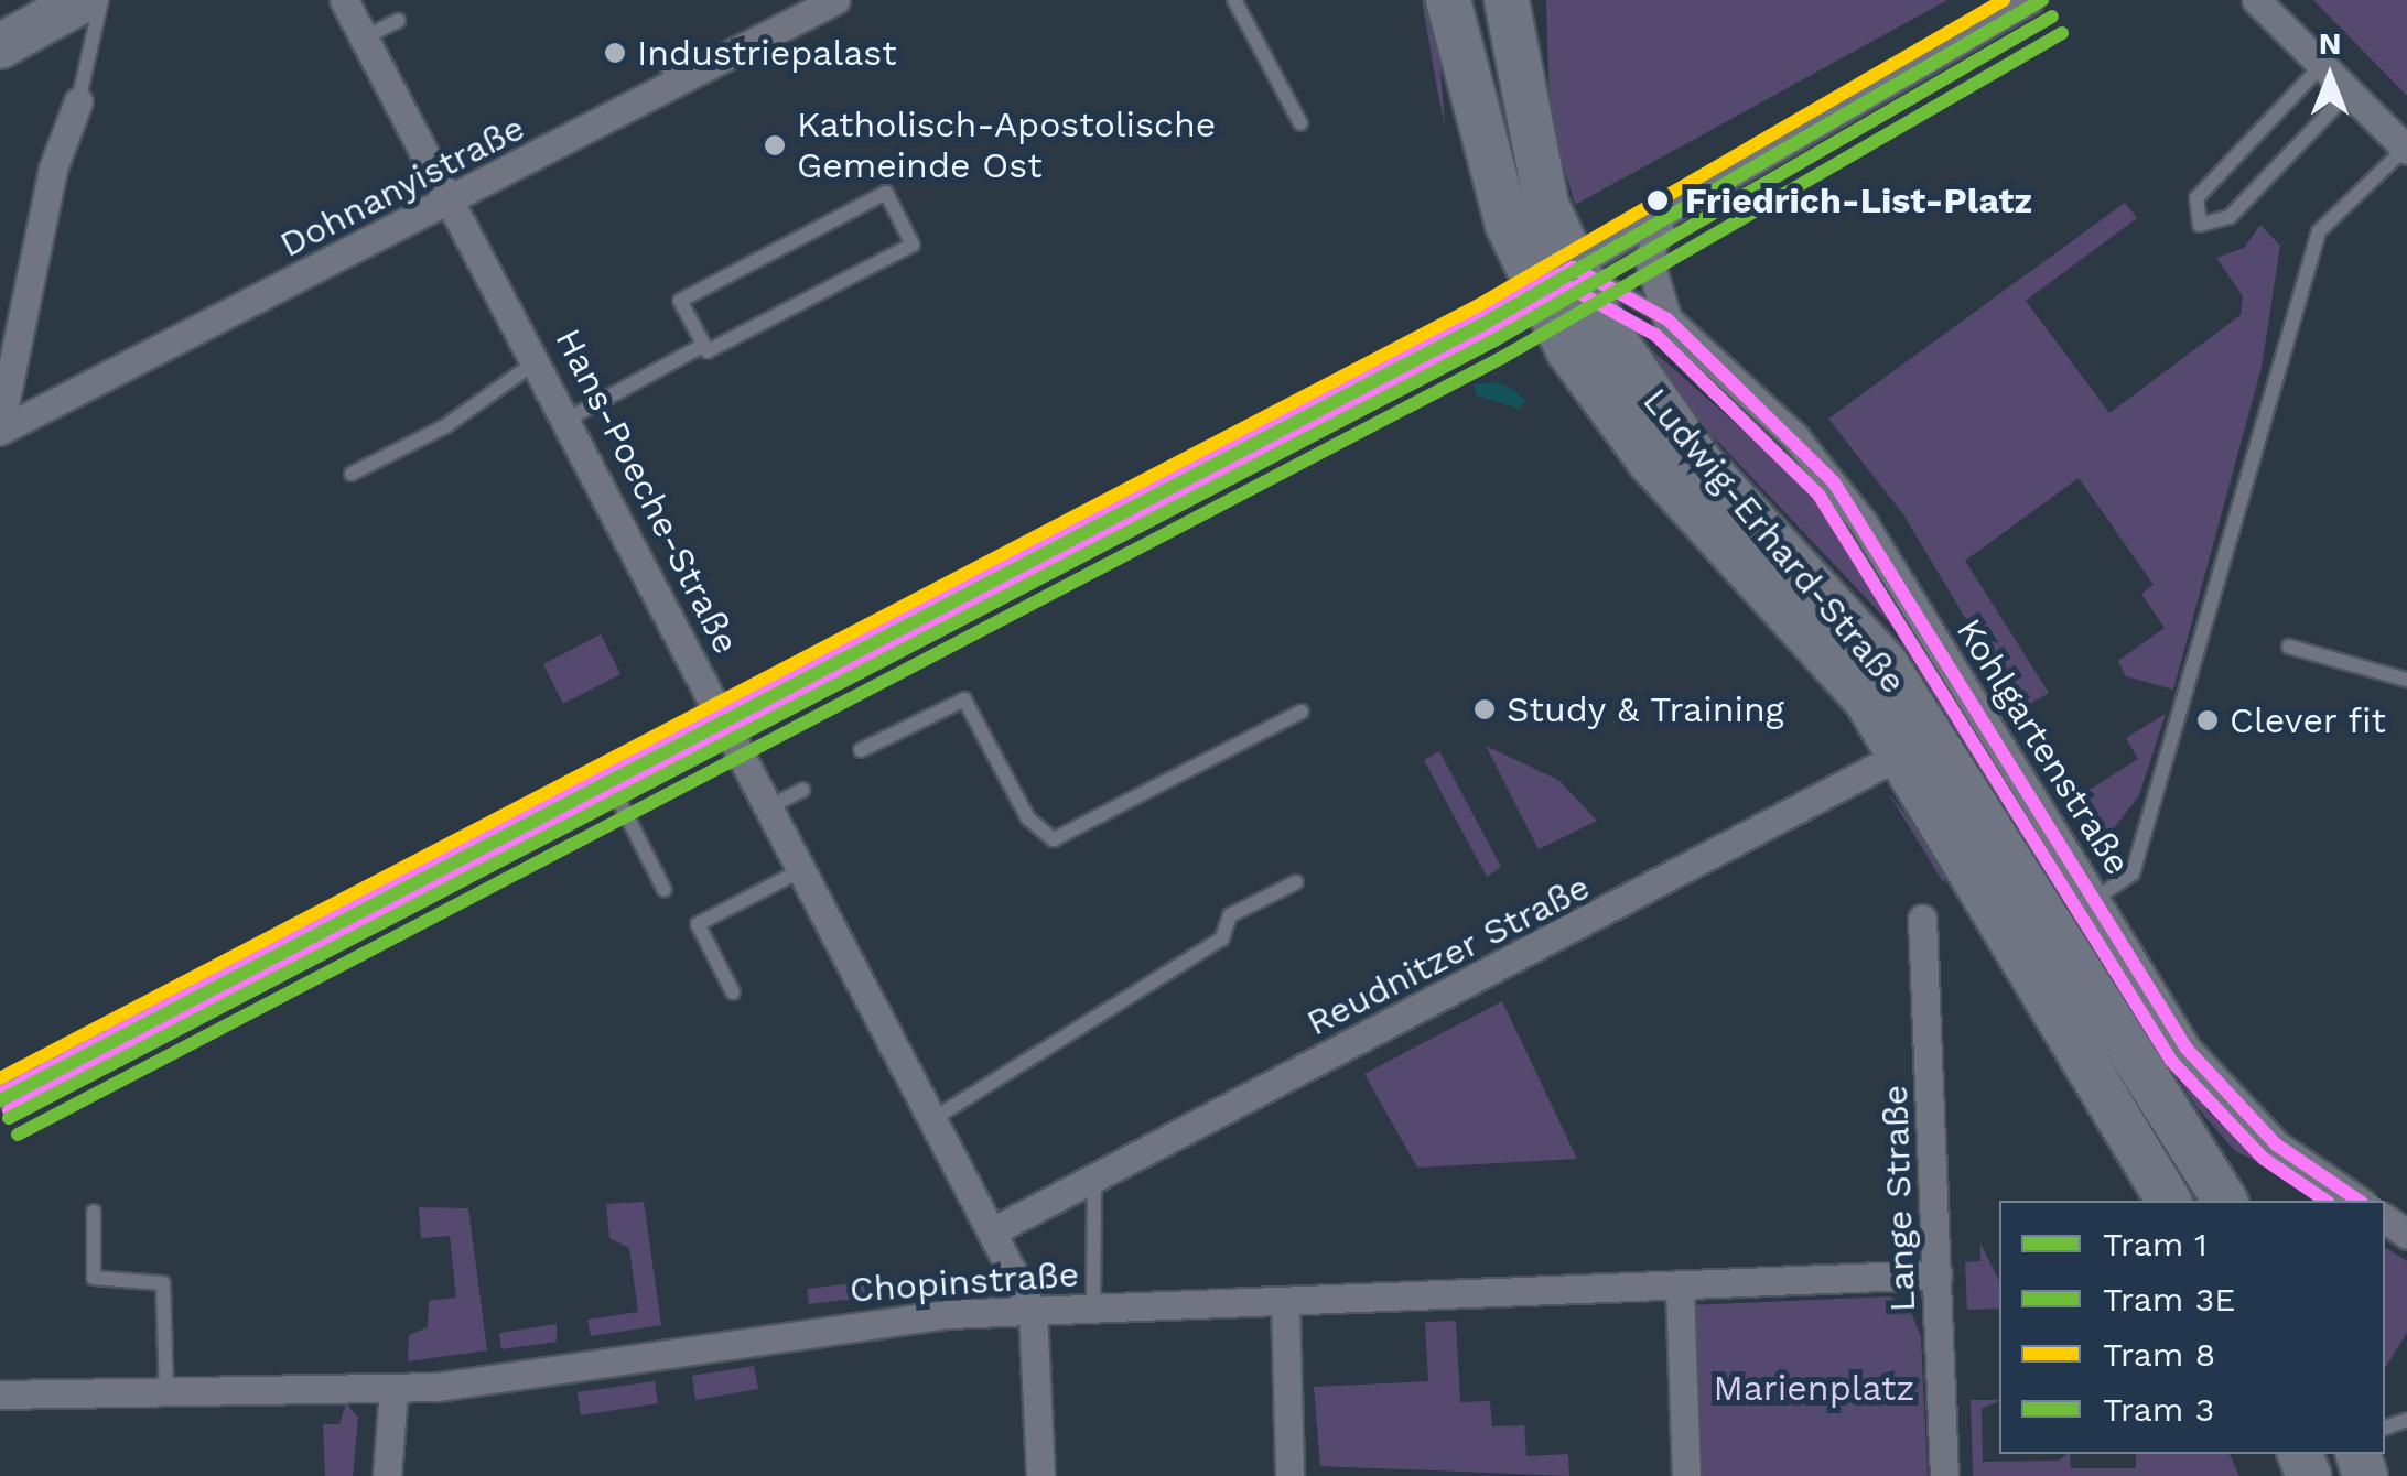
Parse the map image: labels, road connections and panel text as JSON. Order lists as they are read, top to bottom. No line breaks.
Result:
{"streets":{"main road":["Ludwig-Erhard-Straße"],"street":["Dohnanyistraße","Hans-Poeche-Straße","Kohlgartenstraße","Reudnitzer Straße","Lange Straße","Chopinstraße"]},"crossings":[["Dohnanyistraße","Hans-Poeche-Straße"],["Hans-Poeche-Straße","Reudnitzer Straße"],["Hans-Poeche-Straße","Chopinstraße"],["Ludwig-Erhard-Straße","Kohlgartenstraße"],["Ludwig-Erhard-Straße","Reudnitzer Straße"],["Lange Straße","Chopinstraße"]],"parks":["Marienplatz"],"places":["Industriepalast","Katholisch-Apostolische Gemeinde Ost","Friedrich-List-Platz","Study & Training","Clever fit"],"lines":["tram line 1","tram line 8","tram line 3E","tram line 3"],"legend":["Tram 1","Tram 3E","Tram 8","Tram 3"],"north":"top"}
